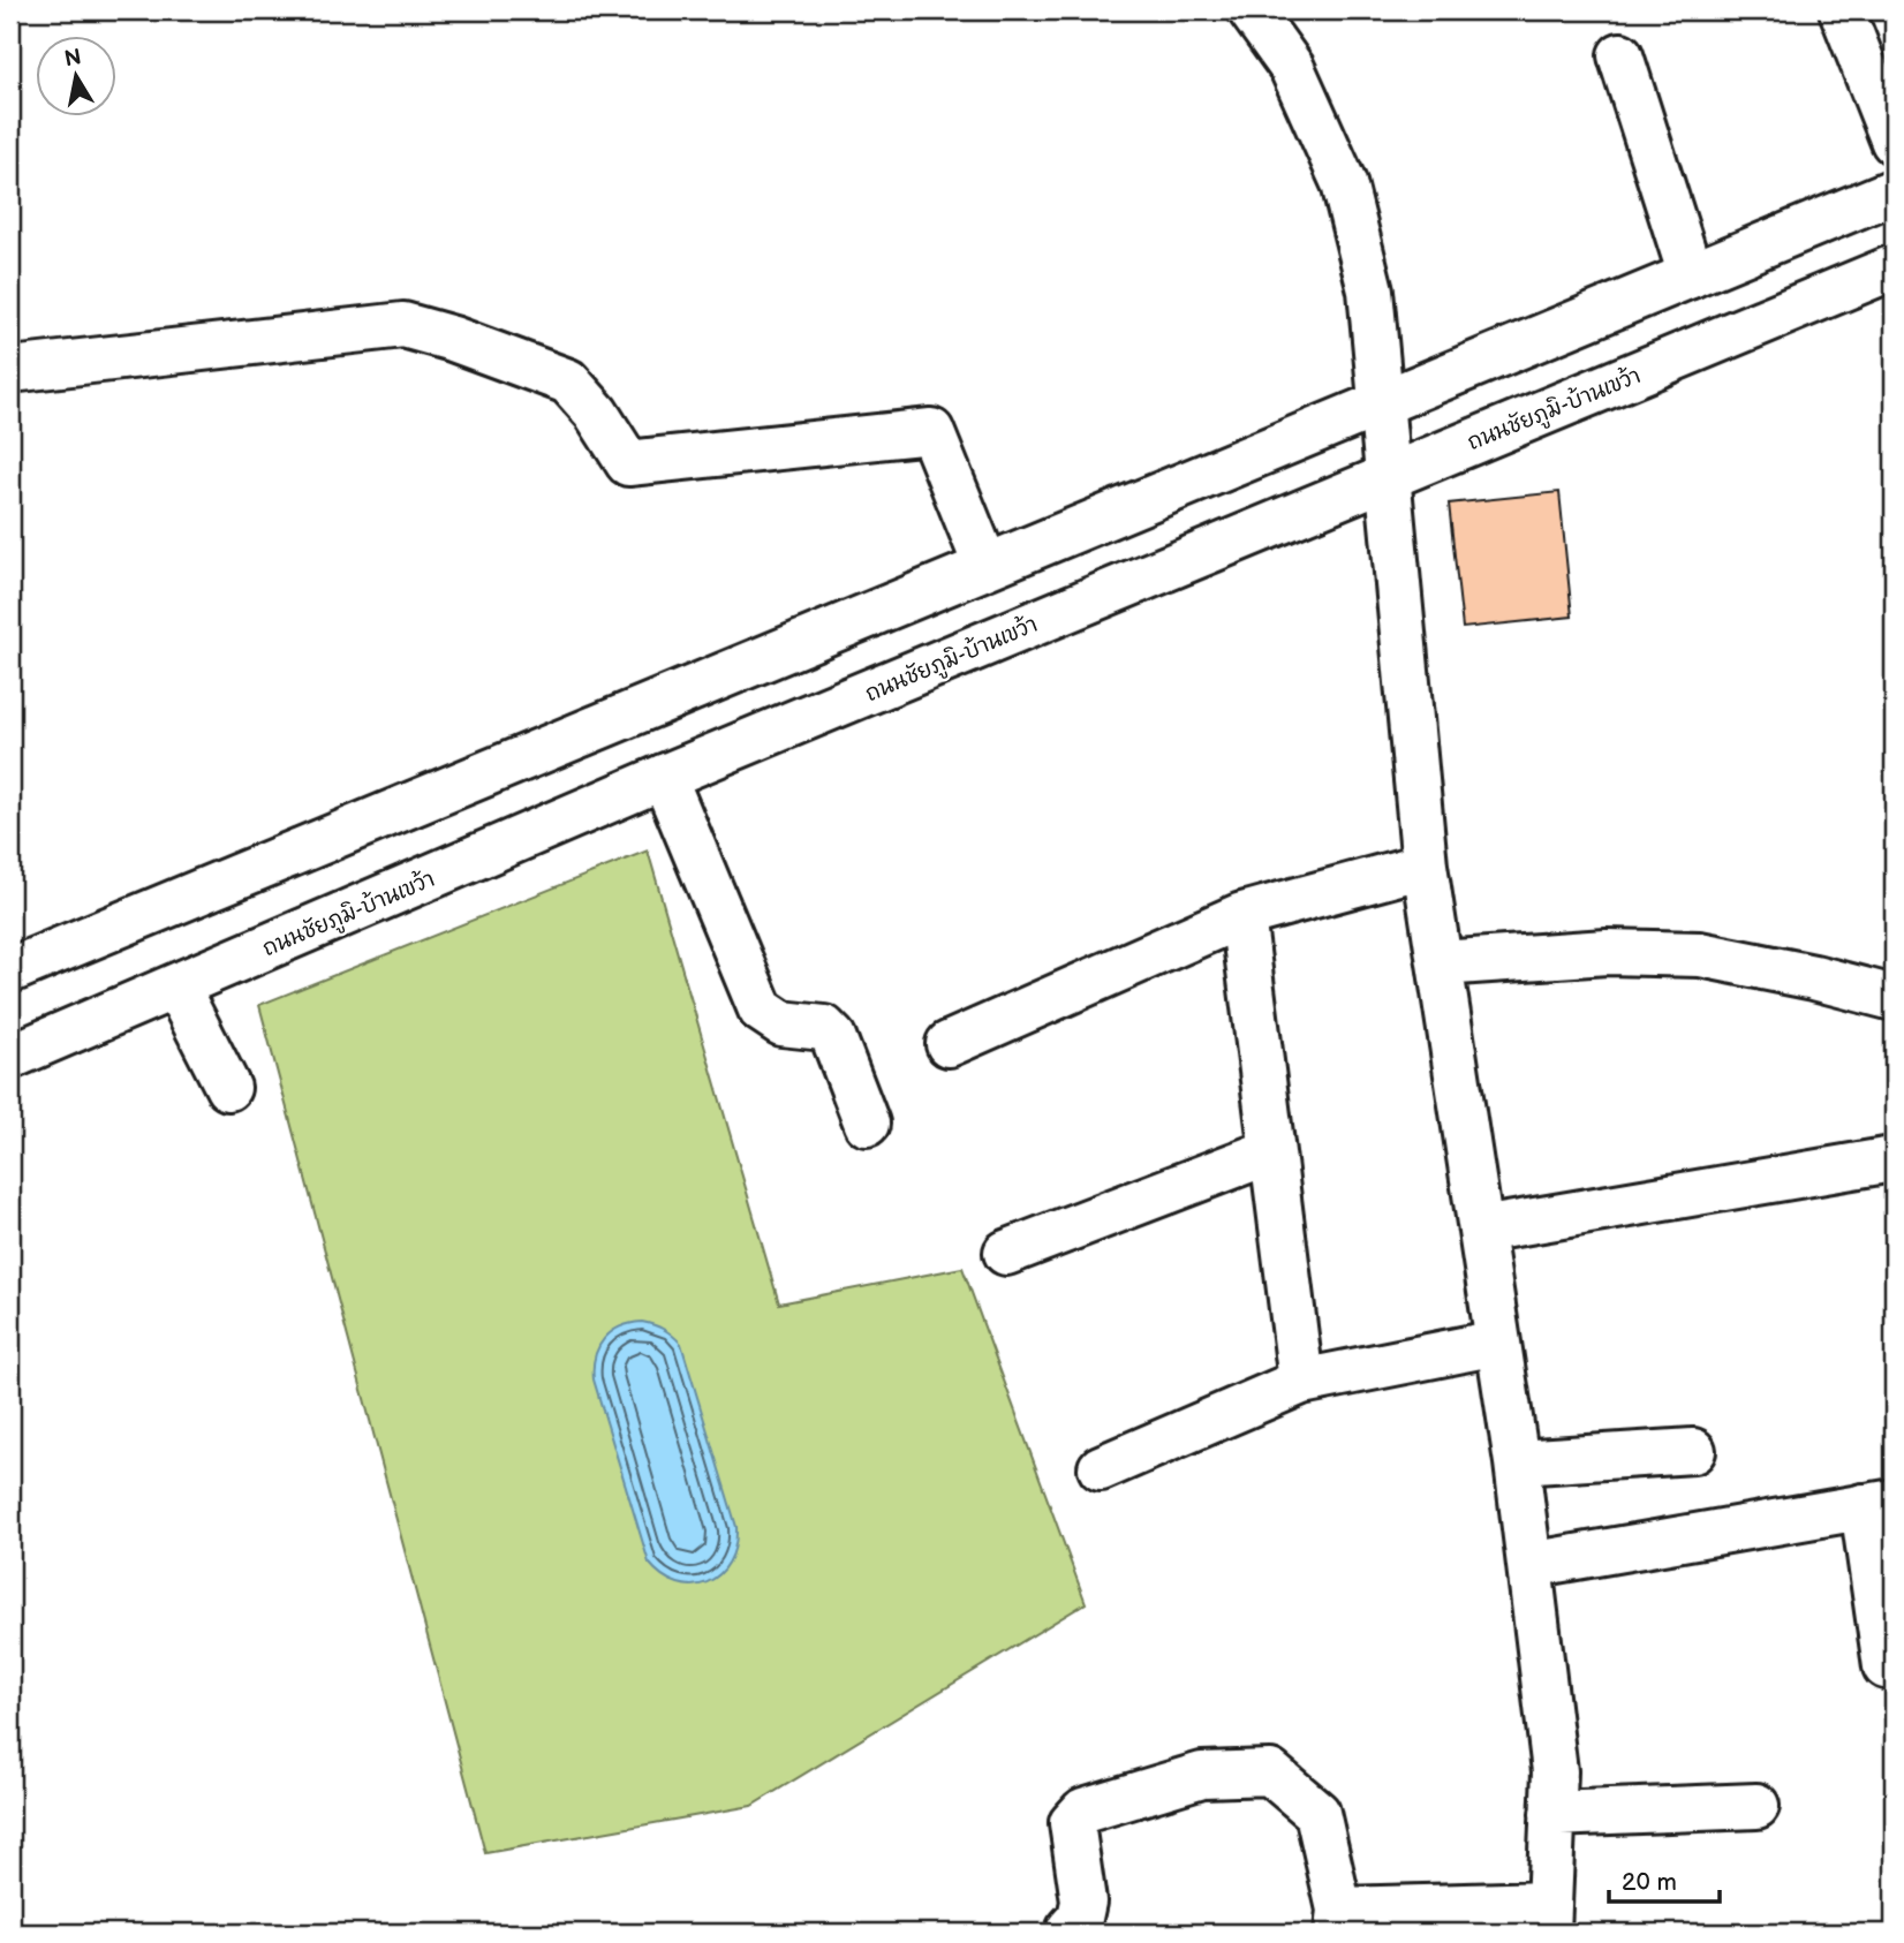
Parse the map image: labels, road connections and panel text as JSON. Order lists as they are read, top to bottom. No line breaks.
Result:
{"streets":{"street":["ถนนชัยภูมิ-บ้านเขว้า"]},"scale_bar":"20 m","north":"top"}
